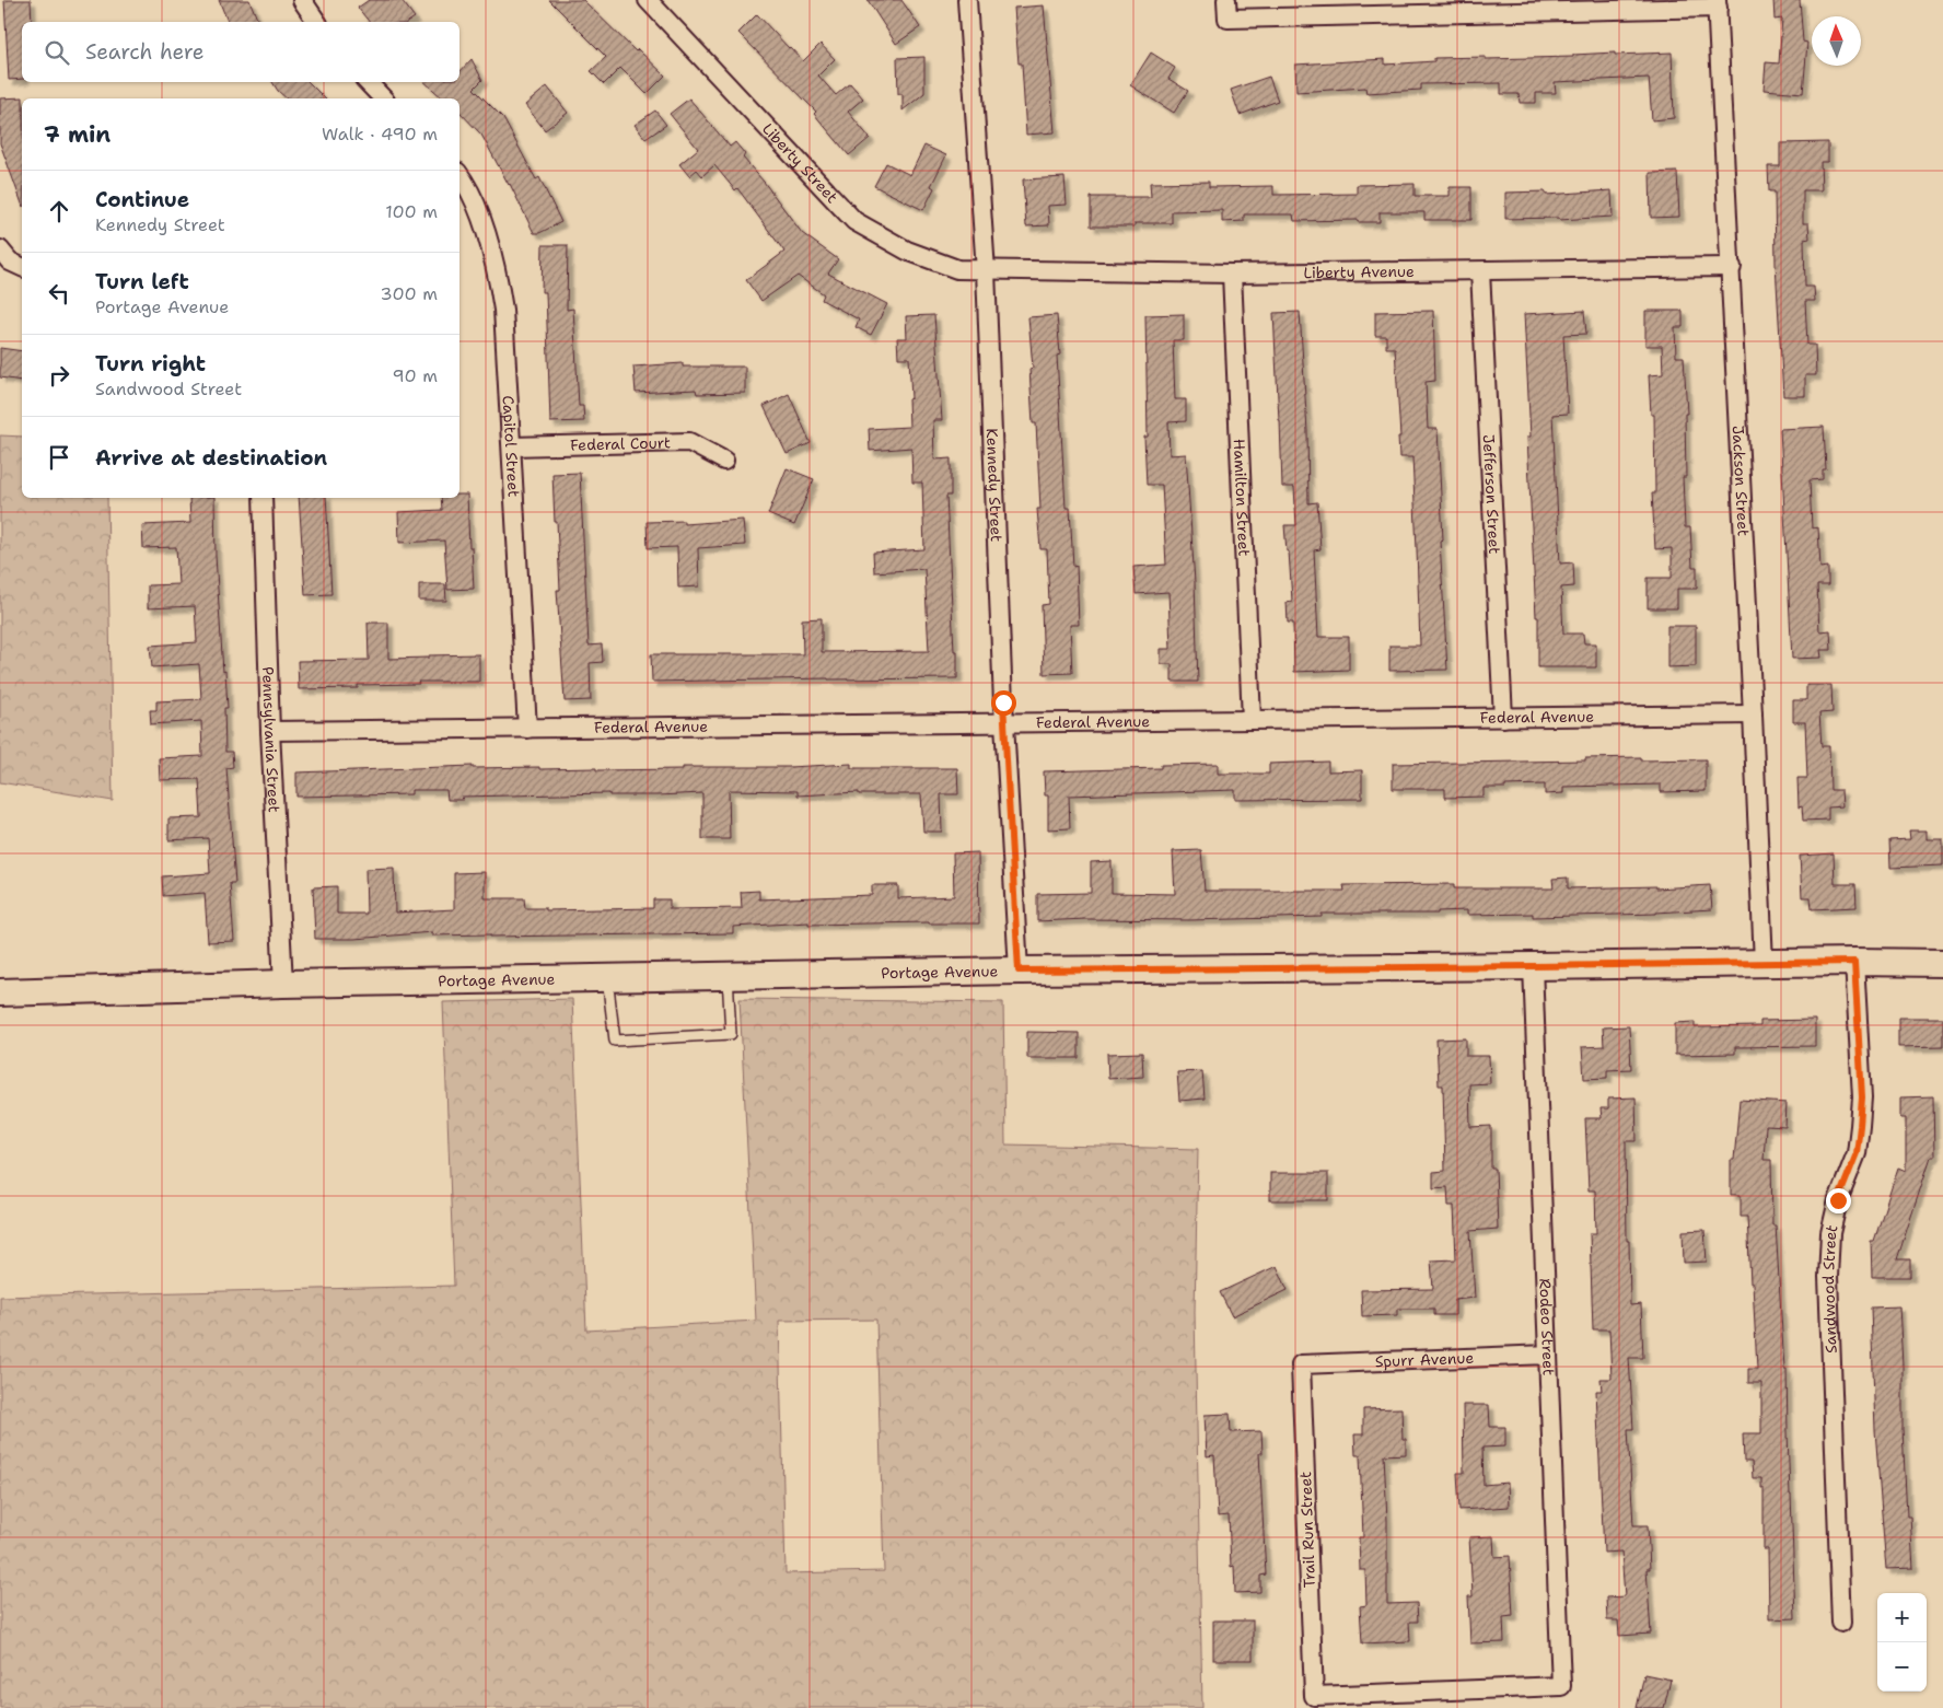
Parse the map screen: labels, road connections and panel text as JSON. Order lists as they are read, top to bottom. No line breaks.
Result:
{"streets":{"street":["Liberty Street","Liberty Avenue","Federal Court","Capitol Street","Jackson Street","Kennedy Street","Jefferson Street","Hamilton Street","Federal Avenue","Pennsylvania Street","Portage Avenue","Sandwood Street","Rodeo Street","Spurr Avenue","Trail Run Street"]},"crossings":[["Liberty Street","Liberty Avenue"],["Liberty Street","Kennedy Street"],["Liberty Avenue","Jackson Street"],["Liberty Avenue","Kennedy Street"],["Liberty Avenue","Jefferson Street"],["Liberty Avenue","Hamilton Street"],["Federal Court","Capitol Street"],["Capitol Street","Federal Avenue"],["Jackson Street","Federal Avenue"],["Jackson Street","Portage Avenue"],["Kennedy Street","Federal Avenue"],["Kennedy Street","Portage Avenue"],["Jefferson Street","Federal Avenue"],["Hamilton Street","Federal Avenue"],["Federal Avenue","Pennsylvania Street"],["Pennsylvania Street","Portage Avenue"],["Portage Avenue","Sandwood Street"],["Portage Avenue","Rodeo Street"],["Rodeo Street","Spurr Avenue"],["Rodeo Street","Trail Run Street"],["Spurr Avenue","Trail Run Street"]],"north":"top","page":{"search":"Search here","heading":["7 min","Walk · 490 m"],"list":[["Continue","Kennedy Street","100 m"],["Turn left","Portage Avenue","300 m"],["Turn right","Sandwood Street","90 m"],"Arrive at destination"],"map_buttons":["+","−"]}}
